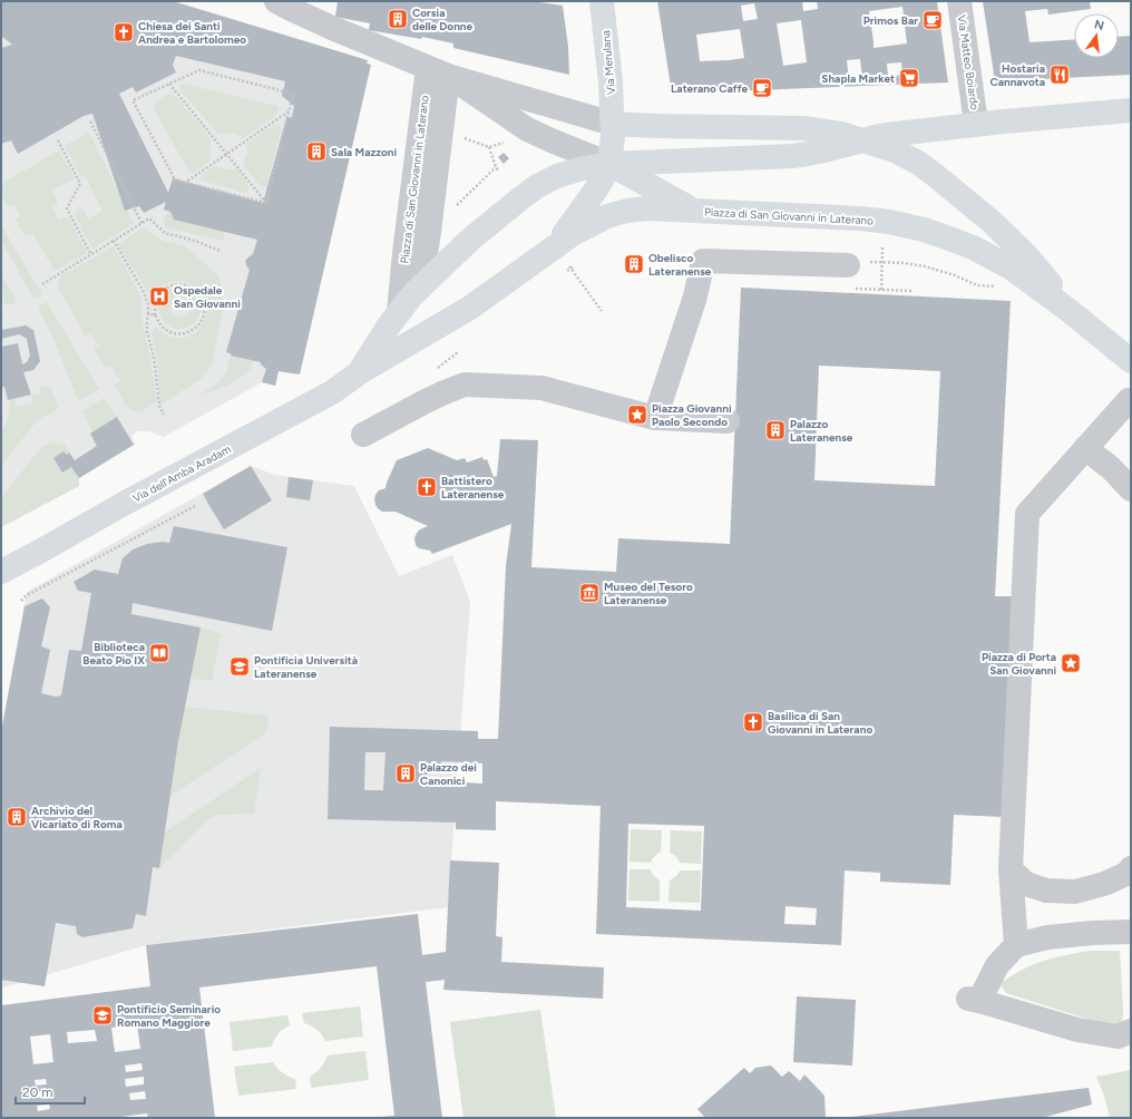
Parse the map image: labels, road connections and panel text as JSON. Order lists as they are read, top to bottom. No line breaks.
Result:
{"streets":{"main road":["Via Merulana","Piazza di San Giovanni in Laterano","Via dell'Amba Aradam"],"street":["Via Matteo Boiardo"]},"crossings":[["Via Merulana","Piazza di San Giovanni in Laterano"],["Via Matteo Boiardo","Piazza di San Giovanni in Laterano"],["Piazza di San Giovanni in Laterano","Via dell'Amba Aradam"]],"places":{"building":["Corsia delle Donne","Sala Mazzoni","Obelisco Lateranense","Palazzo Lateranense","Palazzo dei Canonici","Archivio del Vicariato di Roma"],"cafe":["Primos Bar","Laterano Caffe"],"church":["Chiesa dei Santi Andrea e Bartolomeo","Battistero Lateranense","Basilica di San Giovanni in Laterano"],"restaurant":["Hostaria Cannavota"],"supermarket":["Shapla Market"],"hospital":["Ospedale San Giovanni"],"place":["Piazza Giovanni Paolo Secondo","Piazza di Porta San Giovanni"],"museum":["Museo del Tesoro Lateranense"],"library":["Biblioteca Beato Pio IX"],"school or university":["Pontificia Università Lateranense","Pontificio Seminario Romano Maggiore"]},"scale_bar":"20 m","north":"top"}
